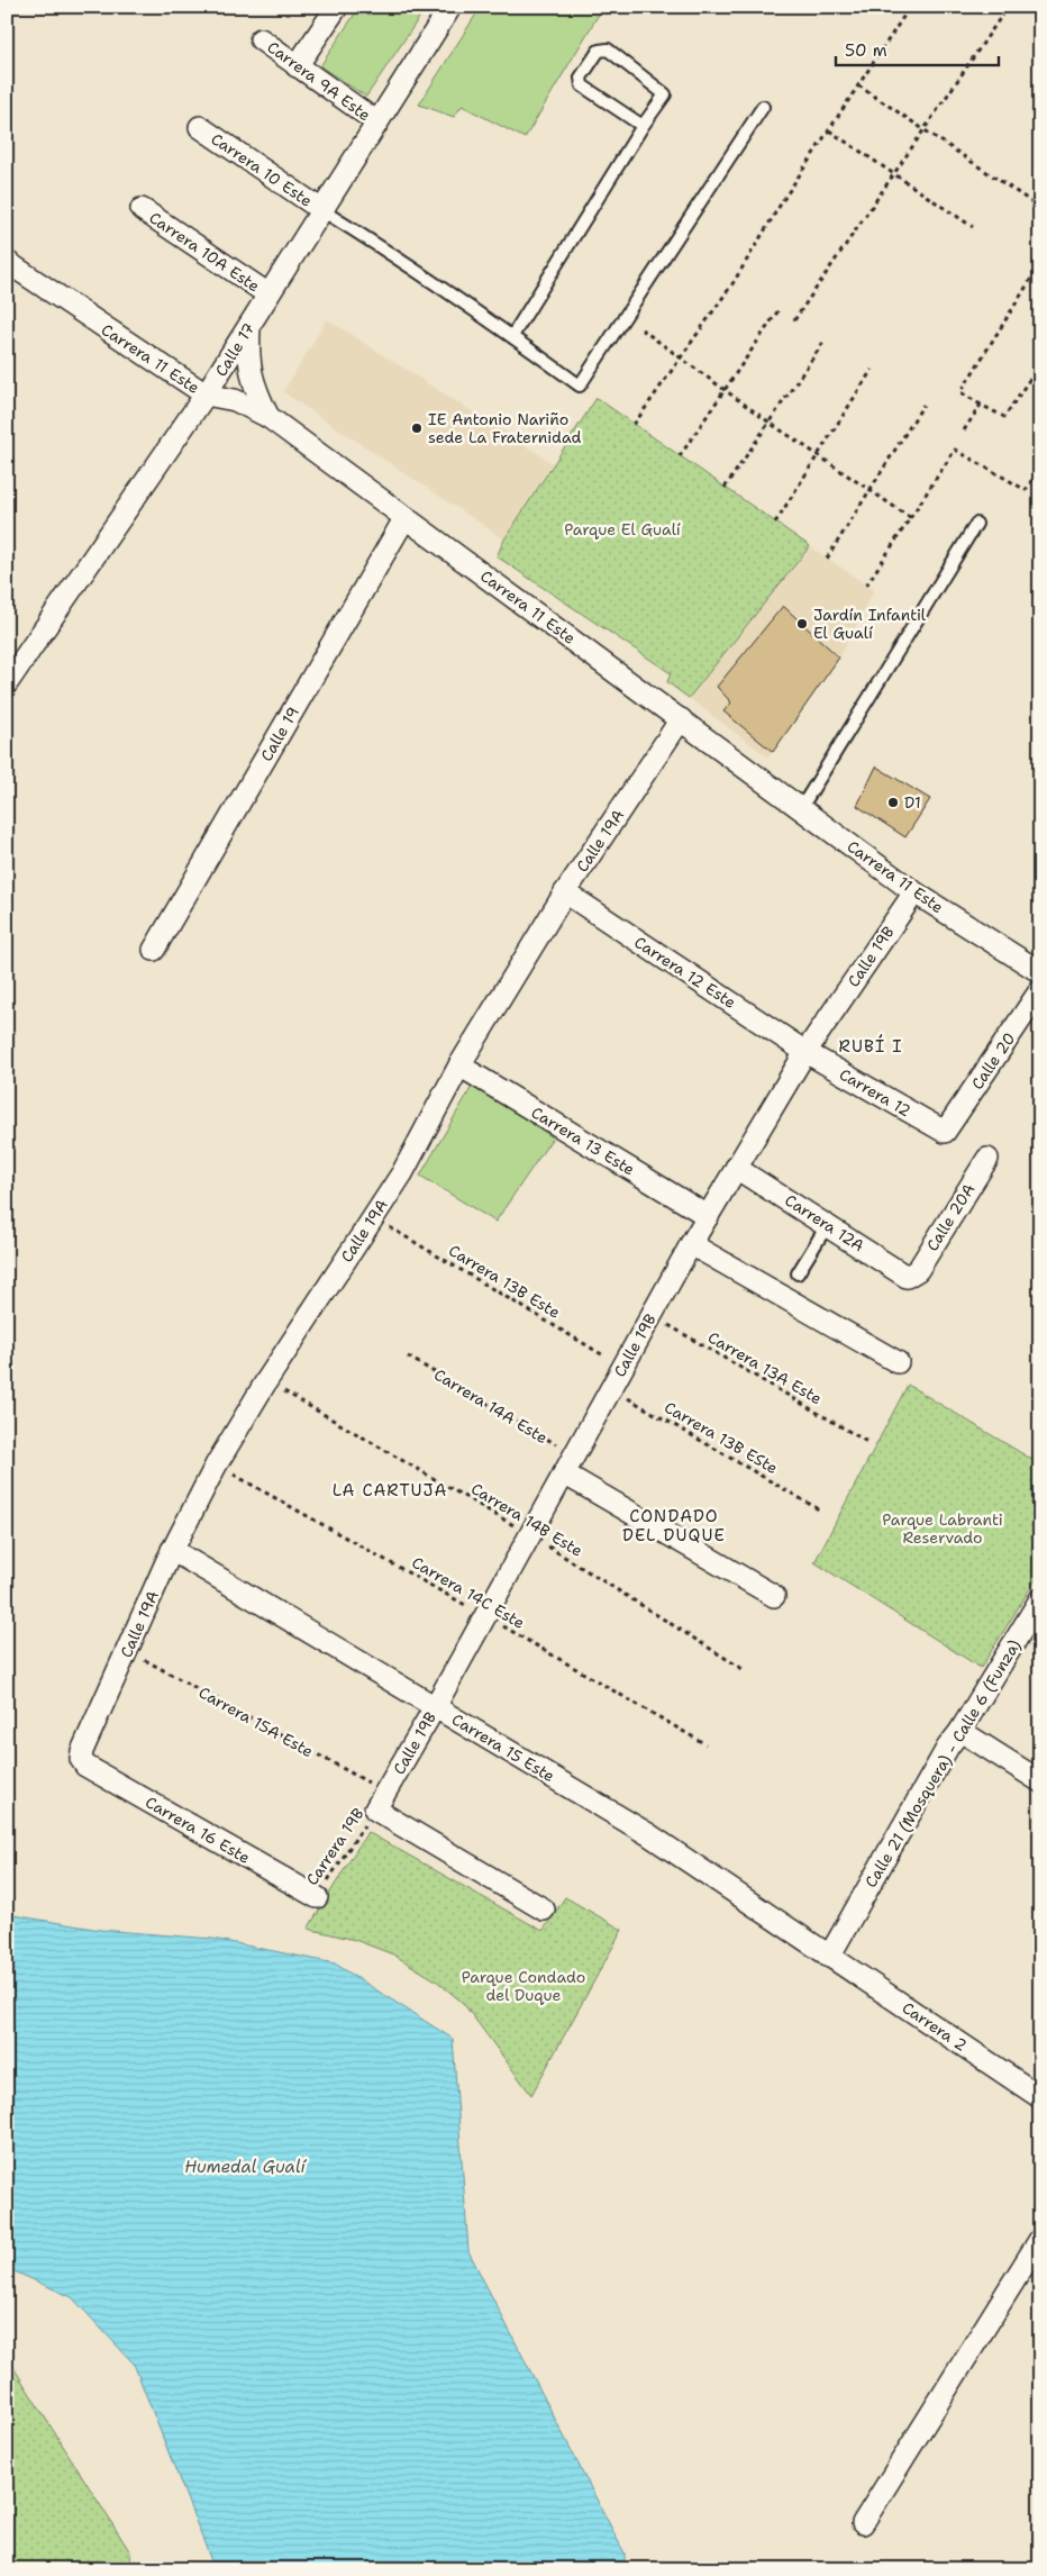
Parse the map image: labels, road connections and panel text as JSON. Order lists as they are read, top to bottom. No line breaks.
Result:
{"streets":{"street":["Carrera 9A Este","Carrera 10 Este","Carrera 10A Este","Calle 17","Carrera 11 Este","Calle 19","Calle 19A","Calle 19B","Carrera 12 Este","Calle 20","Carrera 12","Carrera 13 Este","Calle 20A","Carrera 12A","Carrera 15 Este","Calle 21 (Mosquera) - Calle 6 (Funza)","Carrera 16 Este","Carrera 2"],"path":["Carrera 13B Este","Carrera 13A Este","Carrera 14A Este","Carrera 13B ESte","Carrera 14B Este","Carrera 14C Este","Carrera 15A Este","Carrera 19B"]},"crossings":[["Carrera 9A Este","Calle 17"],["Carrera 10 Este","Calle 17"],["Carrera 10A Este","Calle 17"],["Calle 17","Carrera 11 Este"],["Carrera 11 Este","Calle 19"],["Carrera 11 Este","Calle 19A"],["Carrera 11 Este","Calle 19B"],["Calle 19A","Carrera 12 Este"],["Calle 19A","Carrera 13 Este"],["Calle 19A","Carrera 13B Este"],["Calle 19A","Carrera 14B Este"],["Calle 19A","Carrera 14C Este"],["Calle 19A","Carrera 15A Este"],["Calle 19A","Carrera 15 Este"],["Calle 19A","Carrera 16 Este"],["Calle 19B","Carrera 12 Este"],["Calle 19B","Carrera 12"],["Calle 19B","Carrera 13 Este"],["Calle 19B","Carrera 12A"],["Calle 19B","Carrera 13B Este"],["Calle 19B","Carrera 13A Este"],["Calle 19B","Carrera 14A Este"],["Calle 19B","Carrera 13B ESte"],["Calle 19B","Carrera 14B Este"],["Calle 19B","Carrera 14C Este"],["Calle 19B","Carrera 15A Este"],["Calle 19B","Carrera 15 Este"],["Calle 19B","Carrera 19B"],["Carrera 12 Este","Carrera 12"],["Calle 20","Carrera 12"],["Calle 20A","Carrera 12A"],["Carrera 15A Este","Carrera 19B"],["Carrera 15 Este","Calle 21 (Mosquera) - Calle 6 (Funza)"],["Carrera 15 Este","Carrera 2"],["Calle 21 (Mosquera) - Calle 6 (Funza)","Carrera 2"],["Carrera 16 Este","Carrera 19B"]],"districts":["RUBÍ I","LA CARTUJA","CONDADO DEL DUQUE"],"water":["Humedal Gualí"],"parks":["Parque El Gualí","Parque Labranti Reservado","Parque Condado del Duque"],"places":["IE Antonio Nariño sede La Fraternidad","Jardín Infantil El Gualí","D1"],"scale_bar":"50 m"}
